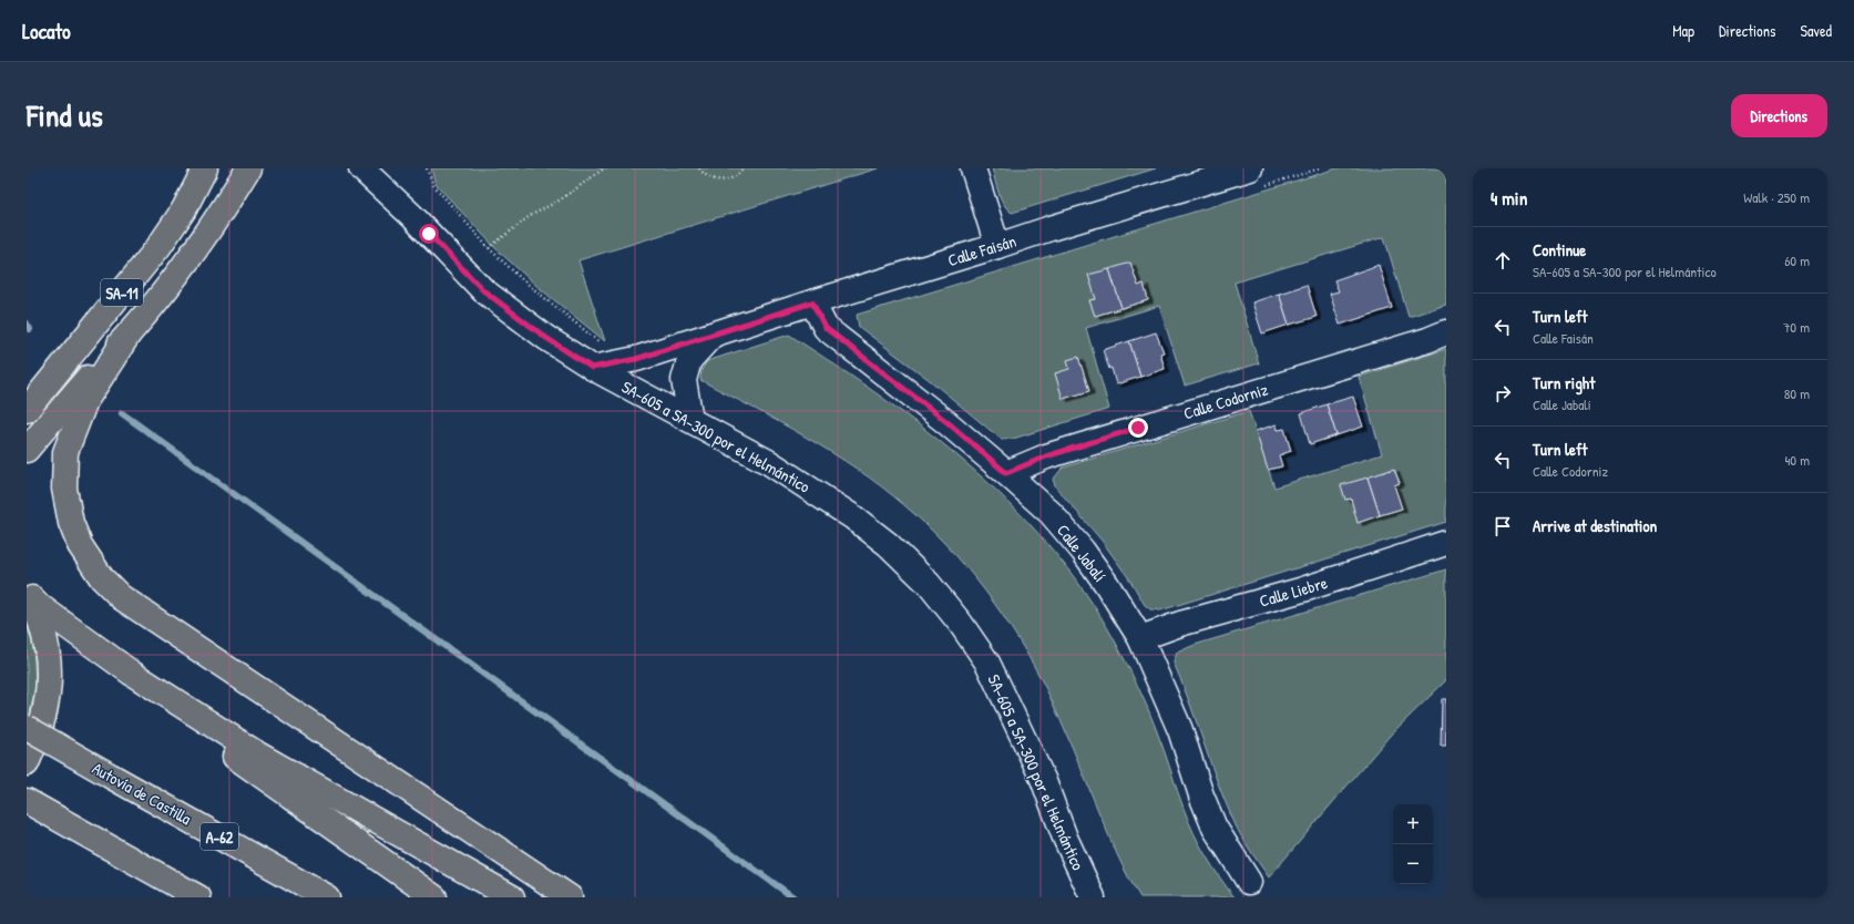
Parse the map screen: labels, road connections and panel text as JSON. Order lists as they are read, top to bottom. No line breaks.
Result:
{"streets":{"highway":["SA-11","Autovía de Castilla","A-62"],"street":["Calle Faisán","Calle Codorniz","SA-605 a SA-300 por el Helmántico","Calle Jabalí","Calle Liebre"]},"crossings":[["Calle Faisán","SA-605 a SA-300 por el Helmántico"],["Calle Faisán","Calle Jabalí"],["Calle Codorniz","Calle Jabalí"],["Calle Jabalí","Calle Liebre"]],"page":{"header":"Locato","nav":["Map","Directions","Saved"],"title":"Find us","buttons":"Directions","heading":["4 min","Walk · 250 m"],"list":[["Continue","SA-605 a SA-300 por el Helmántico","60 m"],["Turn left","Calle Faisán","70 m"],["Turn right","Calle Jabalí","80 m"],["Turn left","Calle Codorniz","40 m"],"Arrive at destination"],"map_buttons":["+","−"]}}
